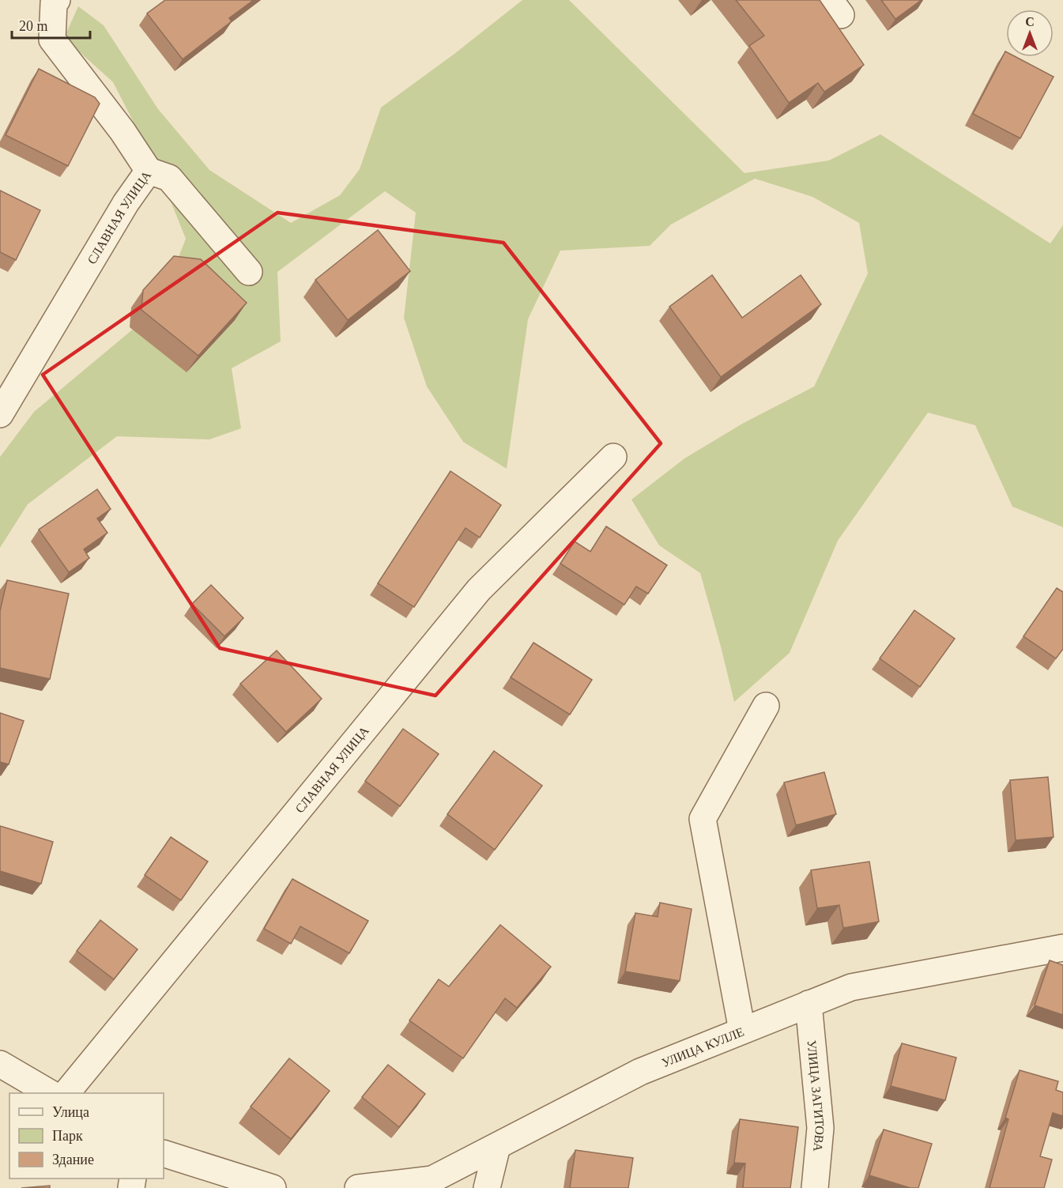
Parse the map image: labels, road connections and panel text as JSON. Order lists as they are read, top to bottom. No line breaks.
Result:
{"streets":{"street":["СЛАВНАЯ УЛИЦА","УЛИЦА КУЛЛЕ","УЛИЦА ЗАГИТОВА"]},"crossings":[["УЛИЦА КУЛЛЕ","УЛИЦА ЗАГИТОВА"]],"legend":["Улица","Парк","Здание"],"scale_bar":"20 m","north":"top"}
